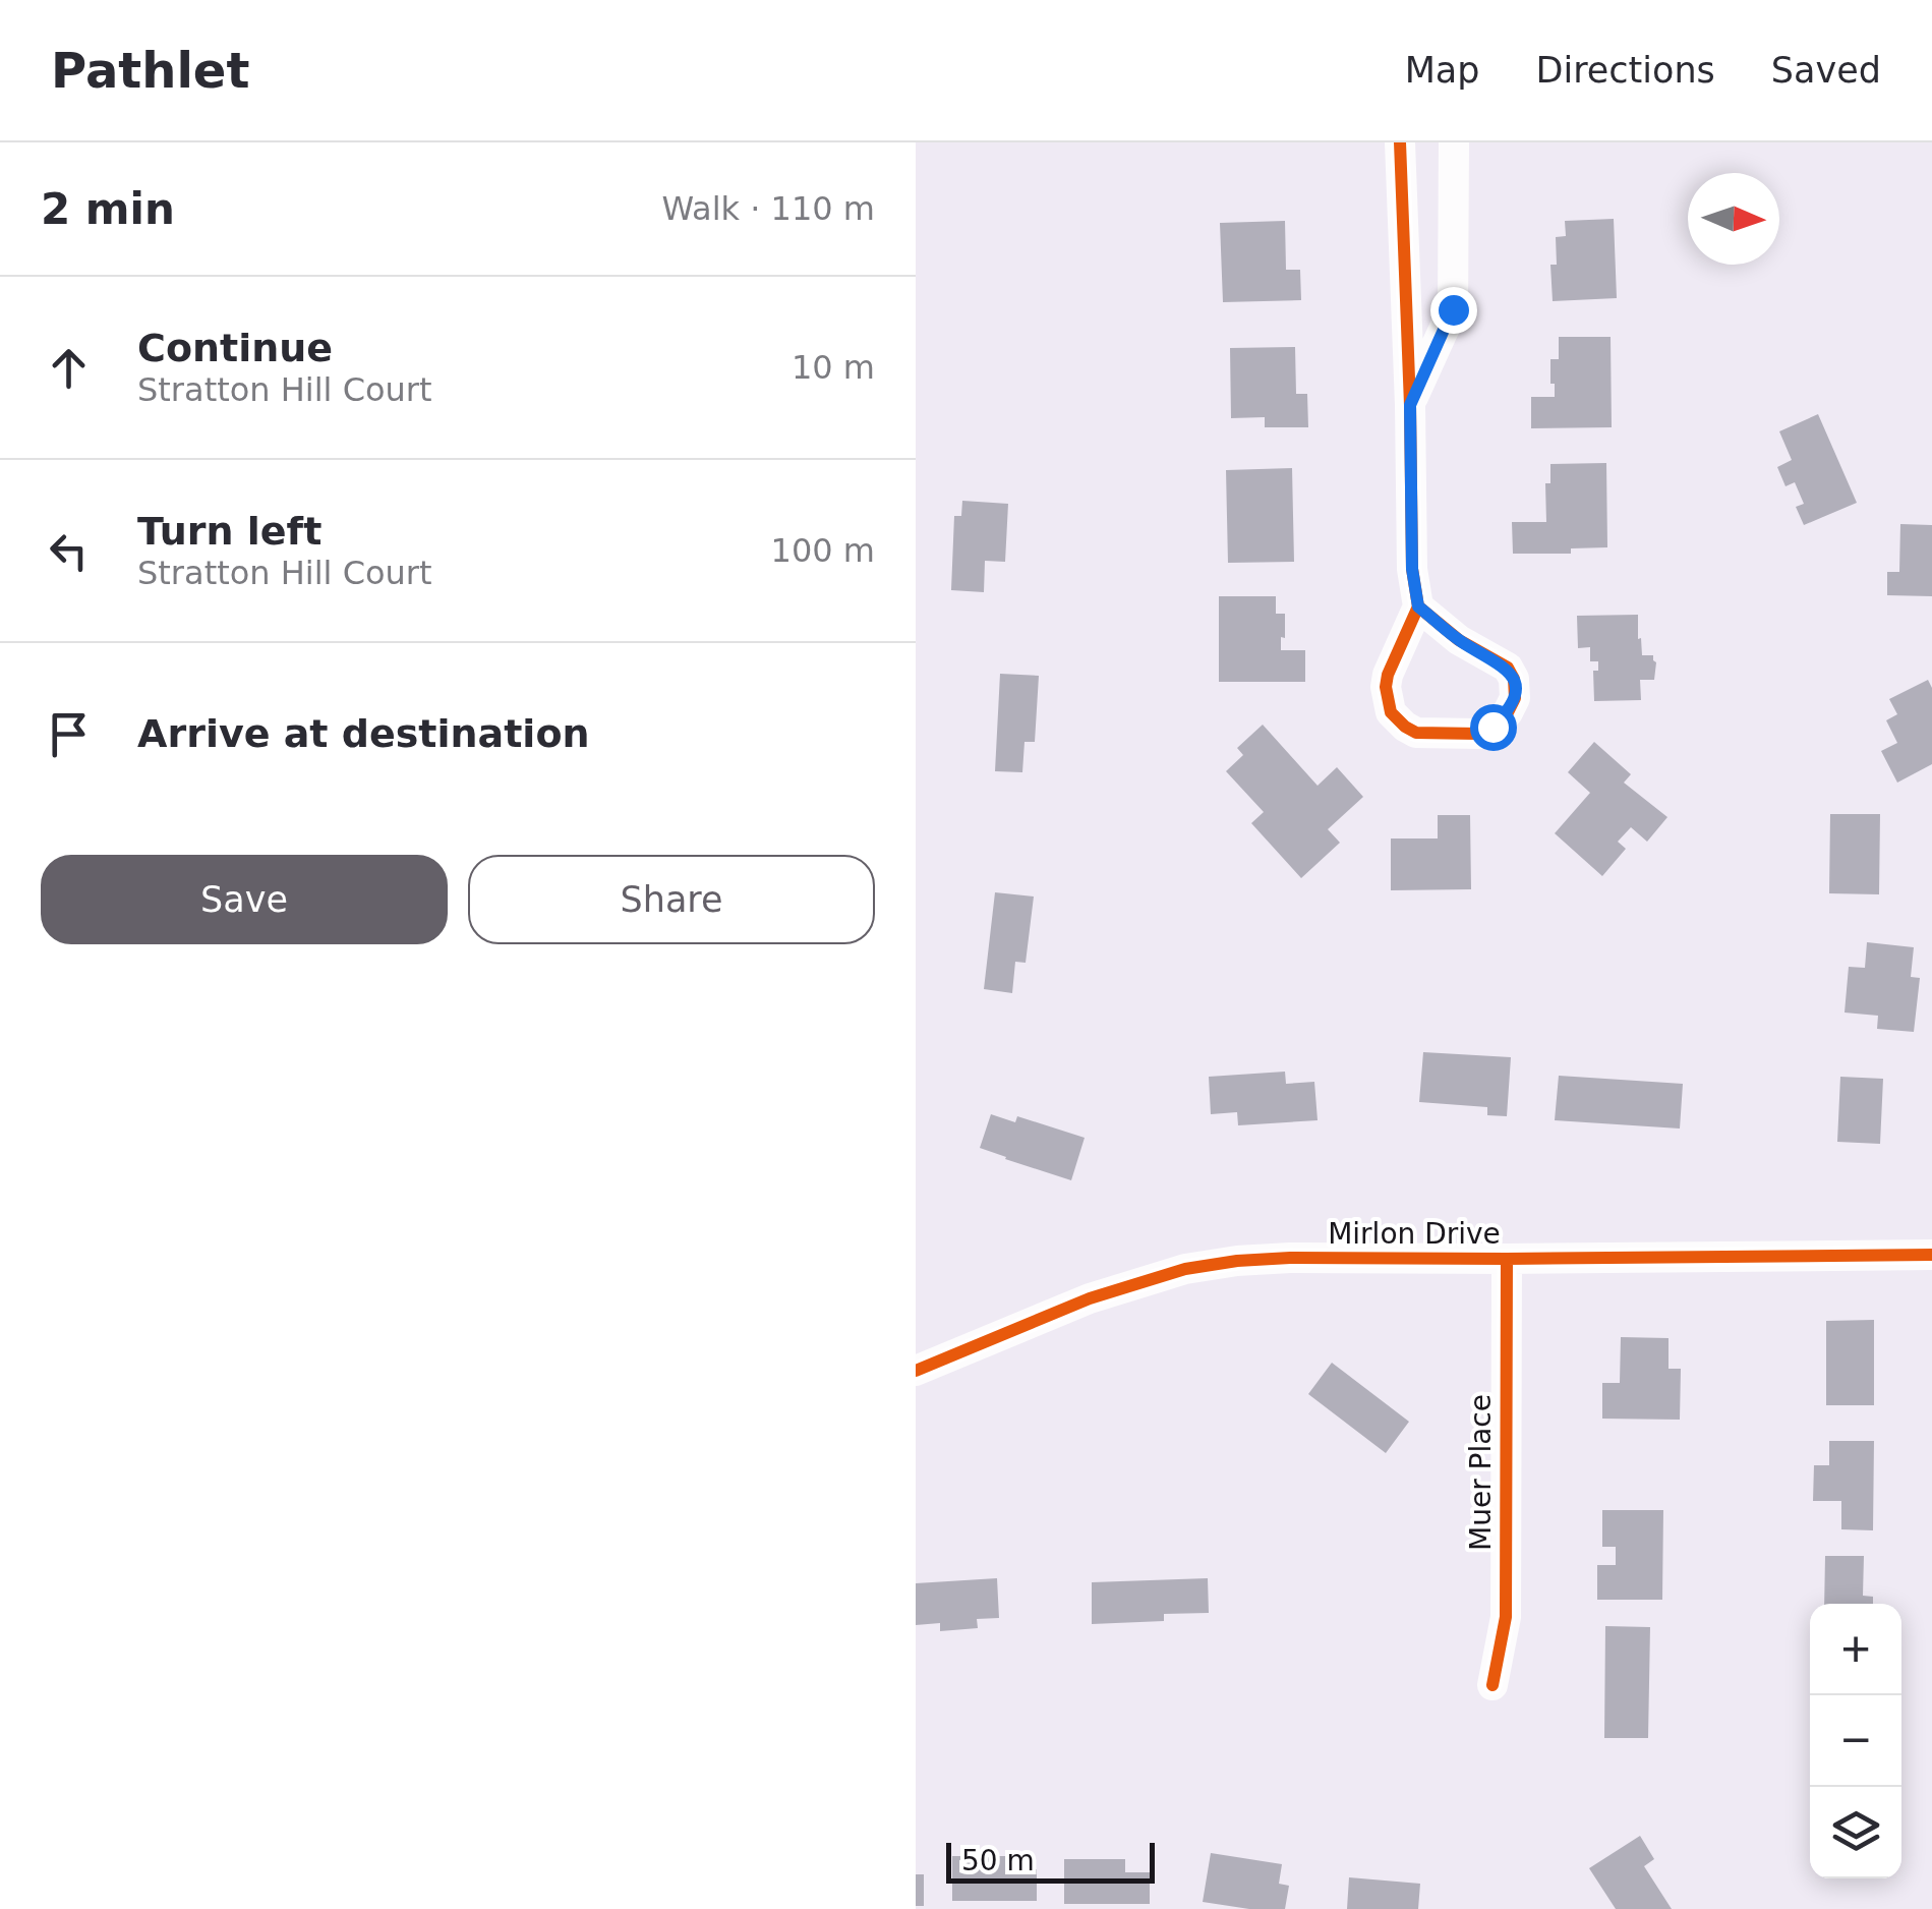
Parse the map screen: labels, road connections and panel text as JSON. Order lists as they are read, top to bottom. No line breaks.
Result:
{"streets":{"street":["Mirlon Drive","Muer Place"]},"crossings":[["Mirlon Drive","Muer Place"]],"scale_bar":"50 m","north":"right","page":{"header":"Pathlet","nav":["Map","Directions","Saved"],"heading":["2 min","Walk · 110 m"],"list":[["Continue","Stratton Hill Court","10 m"],["Turn left","Stratton Hill Court","100 m"],"Arrive at destination"],"buttons":["Save","Share"],"map_buttons":["+","−"],"scale":"50 m"}}
